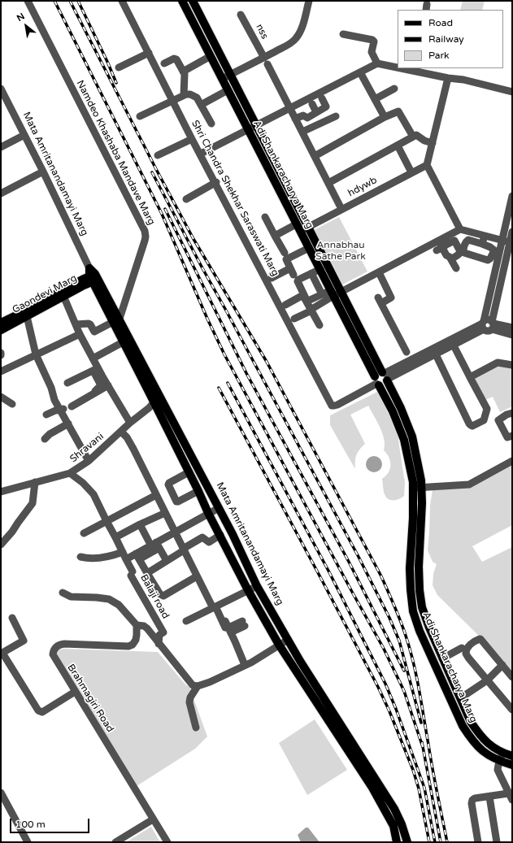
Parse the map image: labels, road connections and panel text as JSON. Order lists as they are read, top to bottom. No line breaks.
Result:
{"streets":{"main road":["Mata Amritanandamayi Marg","Adi Shankaracharya Marg","Gaondevi Marg"],"street":["nss","Namdeo Khashaba Mandave Marg","hdywb","Shri Chandra Shekhar Saraswati Marg","Shravani","Balaji road","Brahmagiri Road"]},"crossings":[["nss","hdywb"],["Namdeo Khashaba Mandave Marg","Mata Amritanandamayi Marg"],["Mata Amritanandamayi Marg","Gaondevi Marg"],["Mata Amritanandamayi Marg","Shravani"],["Adi Shankaracharya Marg","hdywb"],["Adi Shankaracharya Marg","Shri Chandra Shekhar Saraswati Marg"]],"parks":["Annabhau Sathe Park"],"legend":["Road","Railway","Park"],"scale_bar":"100 m","north":"top left"}
